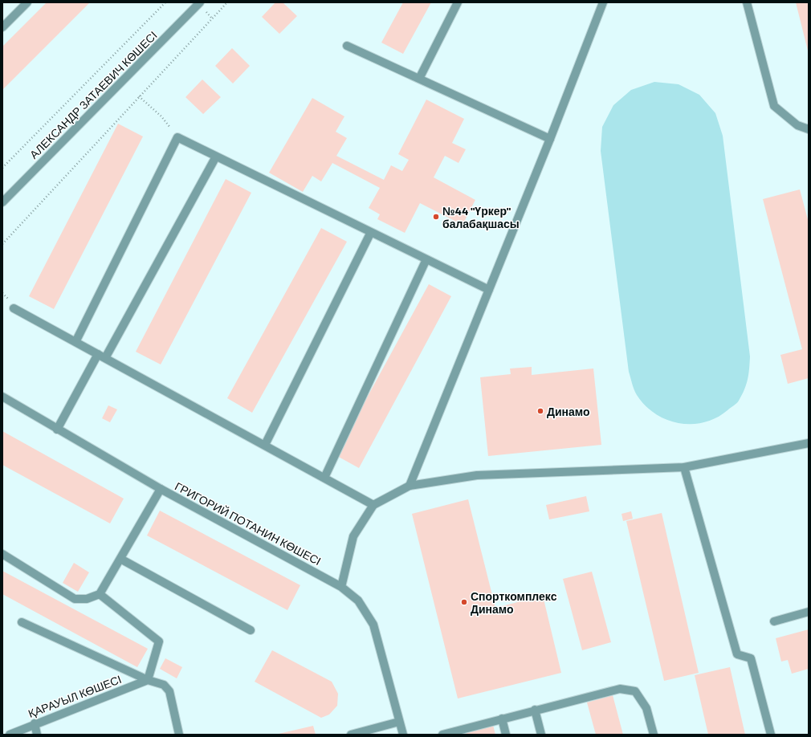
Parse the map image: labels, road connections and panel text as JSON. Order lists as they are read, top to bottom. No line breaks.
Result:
{"streets":{"street":["АЛЕКСАНДР ЗАТАЕВИЧ КӨШЕСІ","ГРИГОРИЙ ПОТАНИН КӨШЕСІ","ҚАРАУЫЛ КӨШЕСІ"]},"places":["№44 \"Үркер\" балабақшасы","Динамо","Спорткомплекс Динамо"]}
